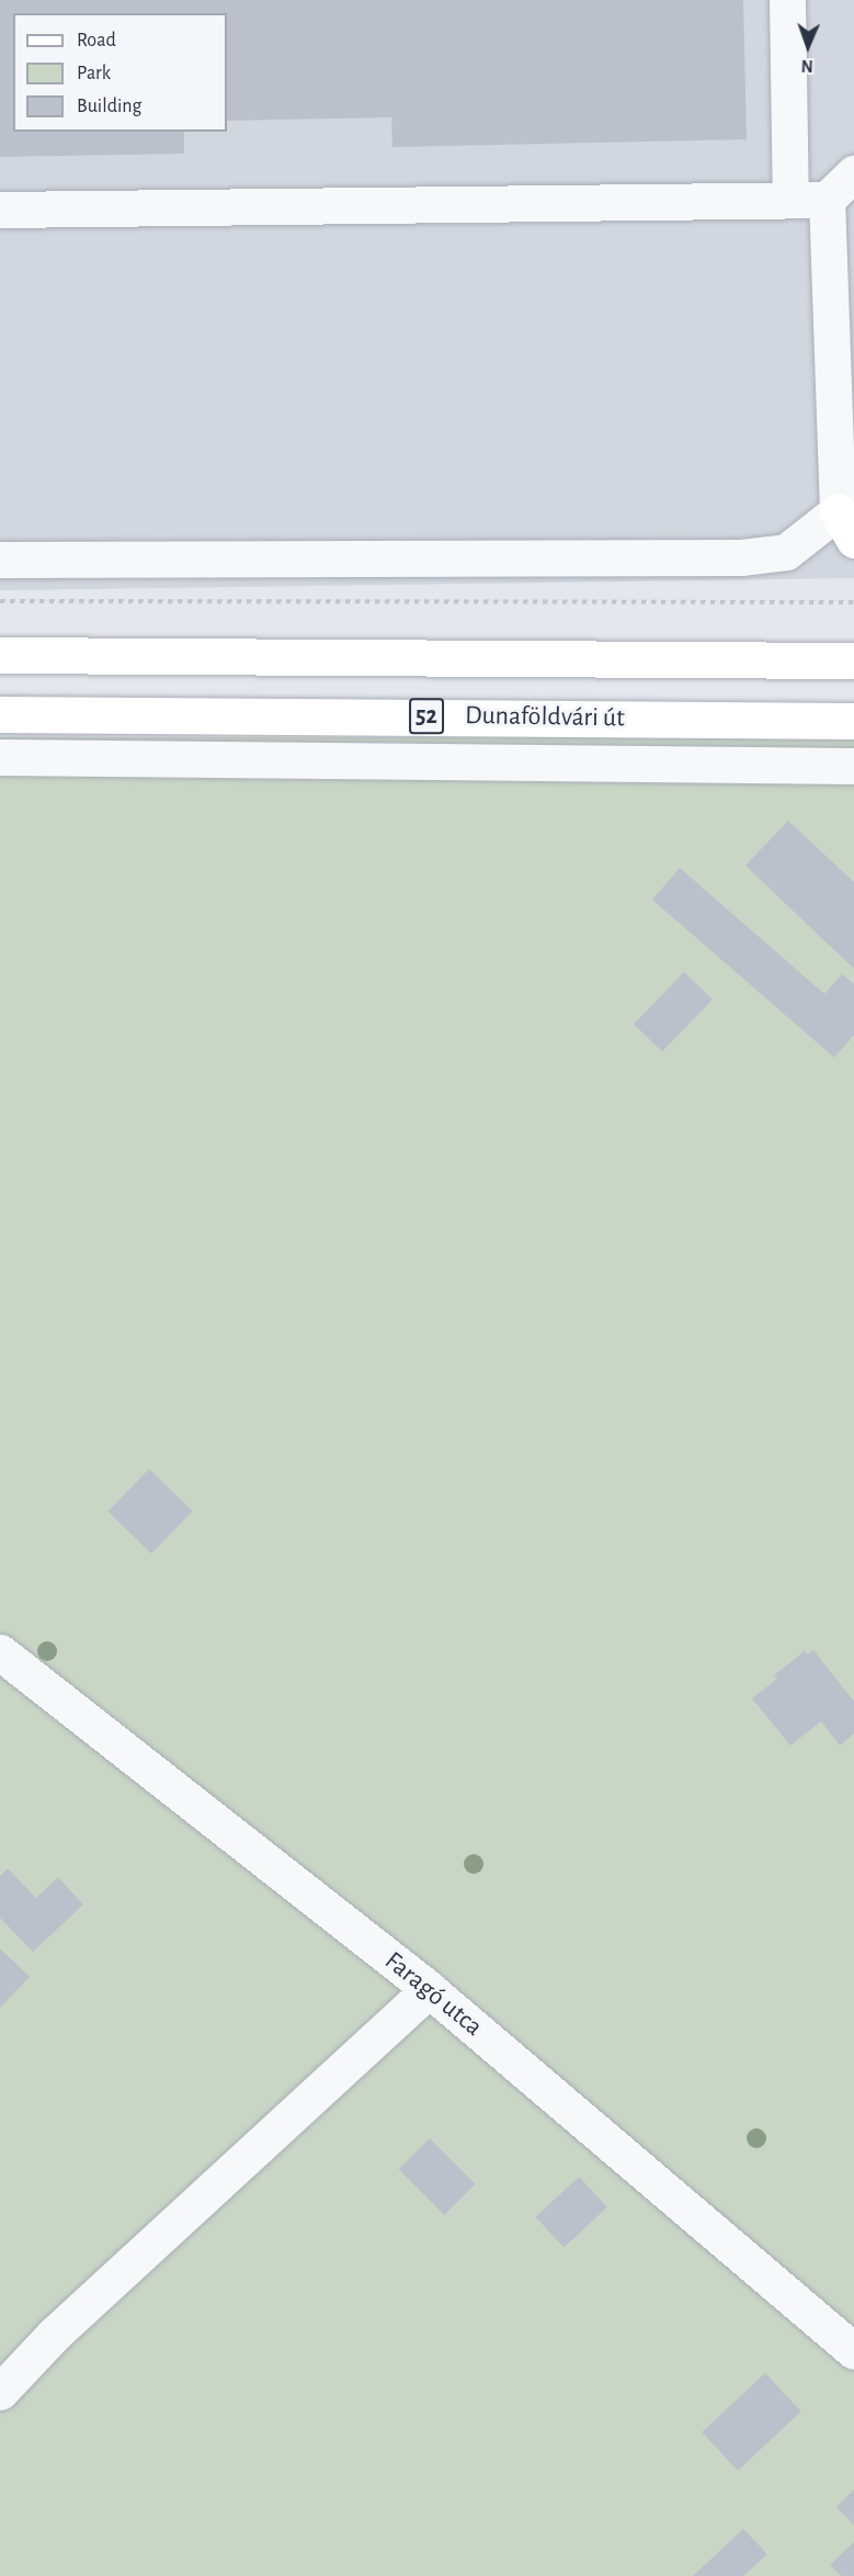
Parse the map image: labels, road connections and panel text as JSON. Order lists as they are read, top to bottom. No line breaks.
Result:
{"streets":{"main road":["52","Dunaföldvári út"],"street":["Faragó utca"]},"legend":["Road","Park","Building"],"north":"bottom"}
